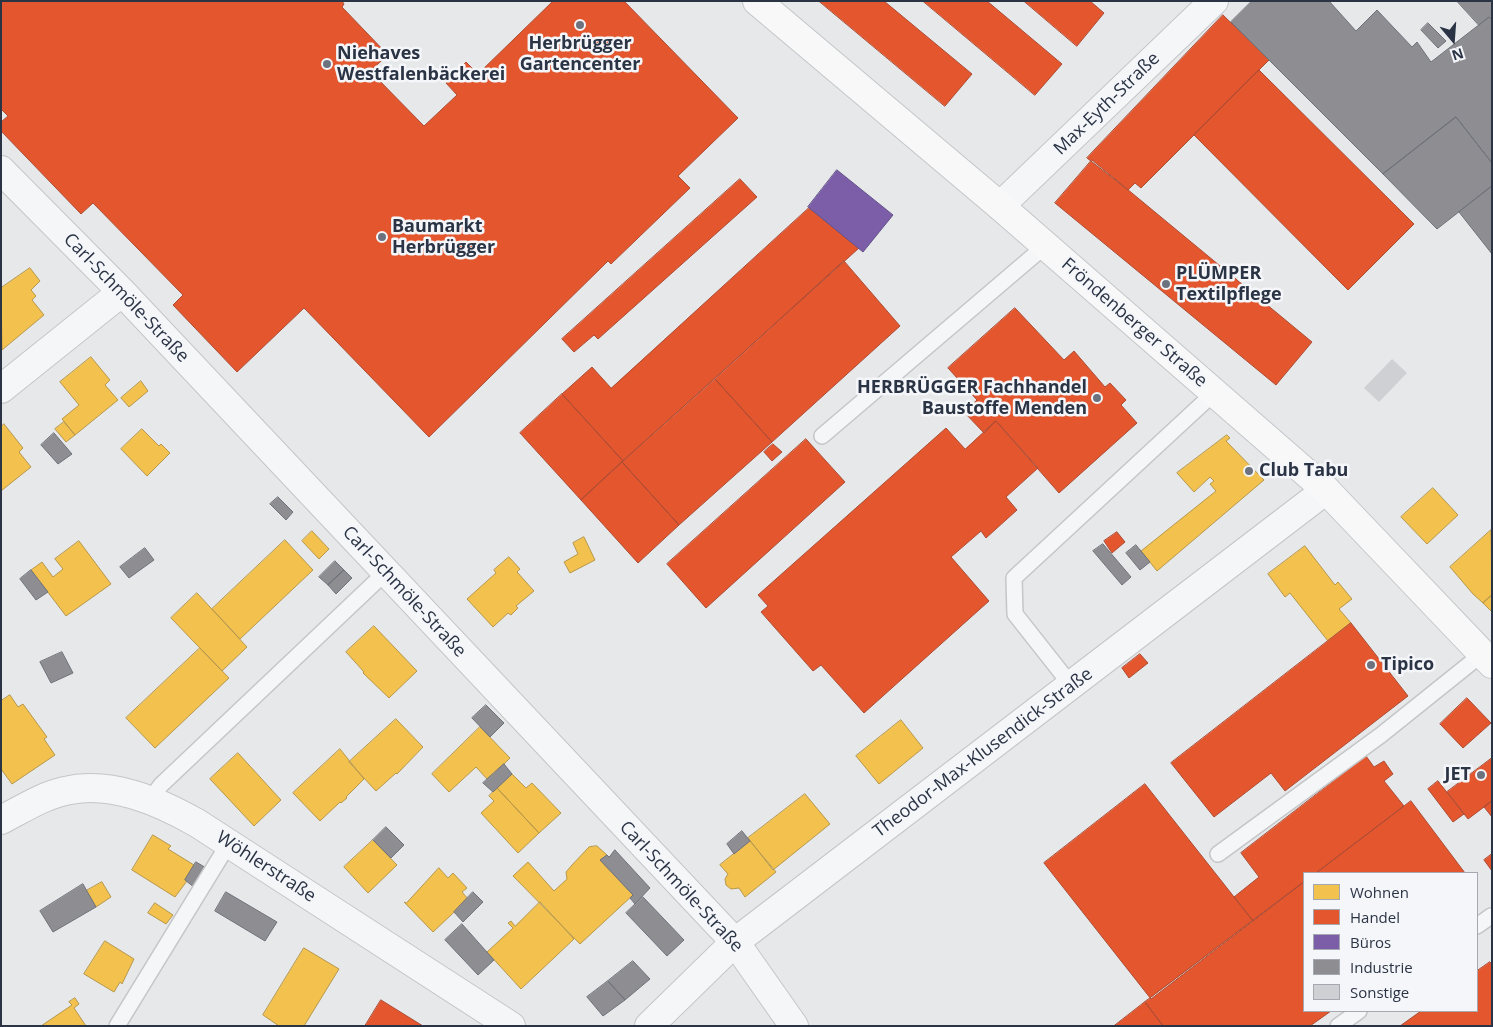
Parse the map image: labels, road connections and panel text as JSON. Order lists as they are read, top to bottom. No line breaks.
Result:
{"streets":{"main road":["Fröndenberger Straße"],"street":["Max-Eyth-Straße","Carl-Schmöle-Straße","Theodor-Max-Klusendick-Straße","Wöhlerstraße"]},"crossings":[["Max-Eyth-Straße","Fröndenberger Straße"],["Carl-Schmöle-Straße","Theodor-Max-Klusendick-Straße"],["Fröndenberger Straße","Theodor-Max-Klusendick-Straße"]],"places":["Herbrügger Gartencenter","Niehaves Westfalenbäckerei","Baumarkt Herbrügger","PLÜMPER Textilpflege","HERBRÜGGER Fachhandel Baustoffe Menden","Club Tabu","Tipico","JET"],"legend":["Wohnen","Handel","Büros","Industrie","Sonstige"],"north":"bottom"}
